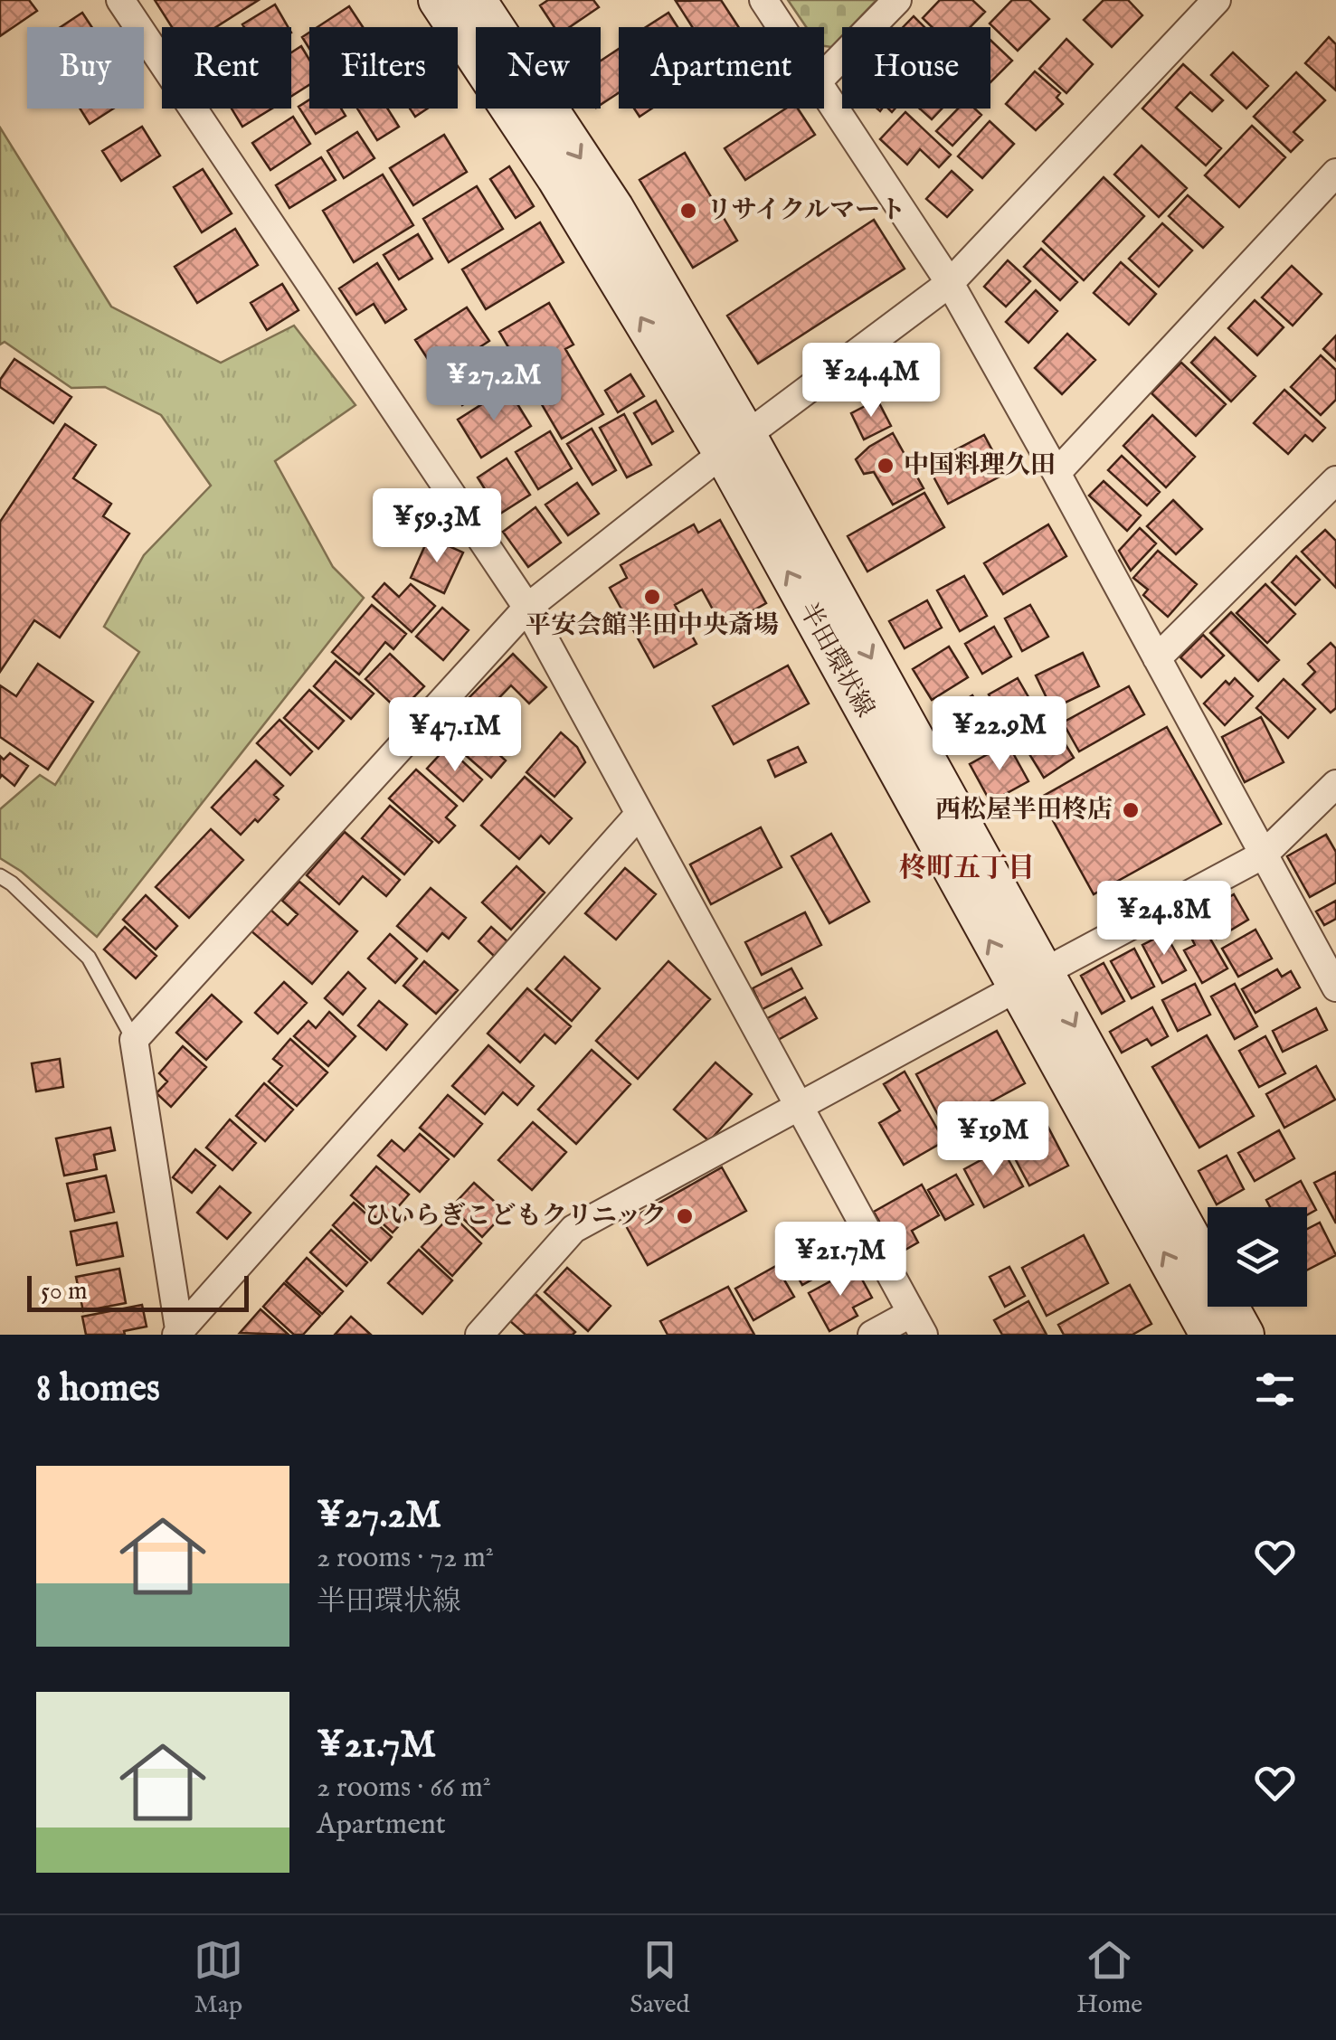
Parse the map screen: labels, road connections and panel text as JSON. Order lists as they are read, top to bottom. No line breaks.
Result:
{"streets":{"main road":["半田環状線"]},"districts":["柊町五丁目"],"places":["リサイクルマート","中国料理久田","平安会館半田中央斎場","西松屋半田柊店","ひいらぎこどもクリニック"],"scale_bar":"50 m","page":{"chip":["Buy","Rent","Filters","New","Apartment","House"],"price":["¥24.4M","¥27.2M","¥59.3M","¥22.9M","¥47.1M","¥24.8M","¥19M","¥21.7M"],"scale":"50 m","heading":"8 homes","list":[{"name":"¥27.2M","note":"2 rooms · 72 m² · 半田環状線"},{"name":"¥21.7M","note":"2 rooms · 66 m² · Apartment"}],"tabs":["Map","Saved","Home"]}}
